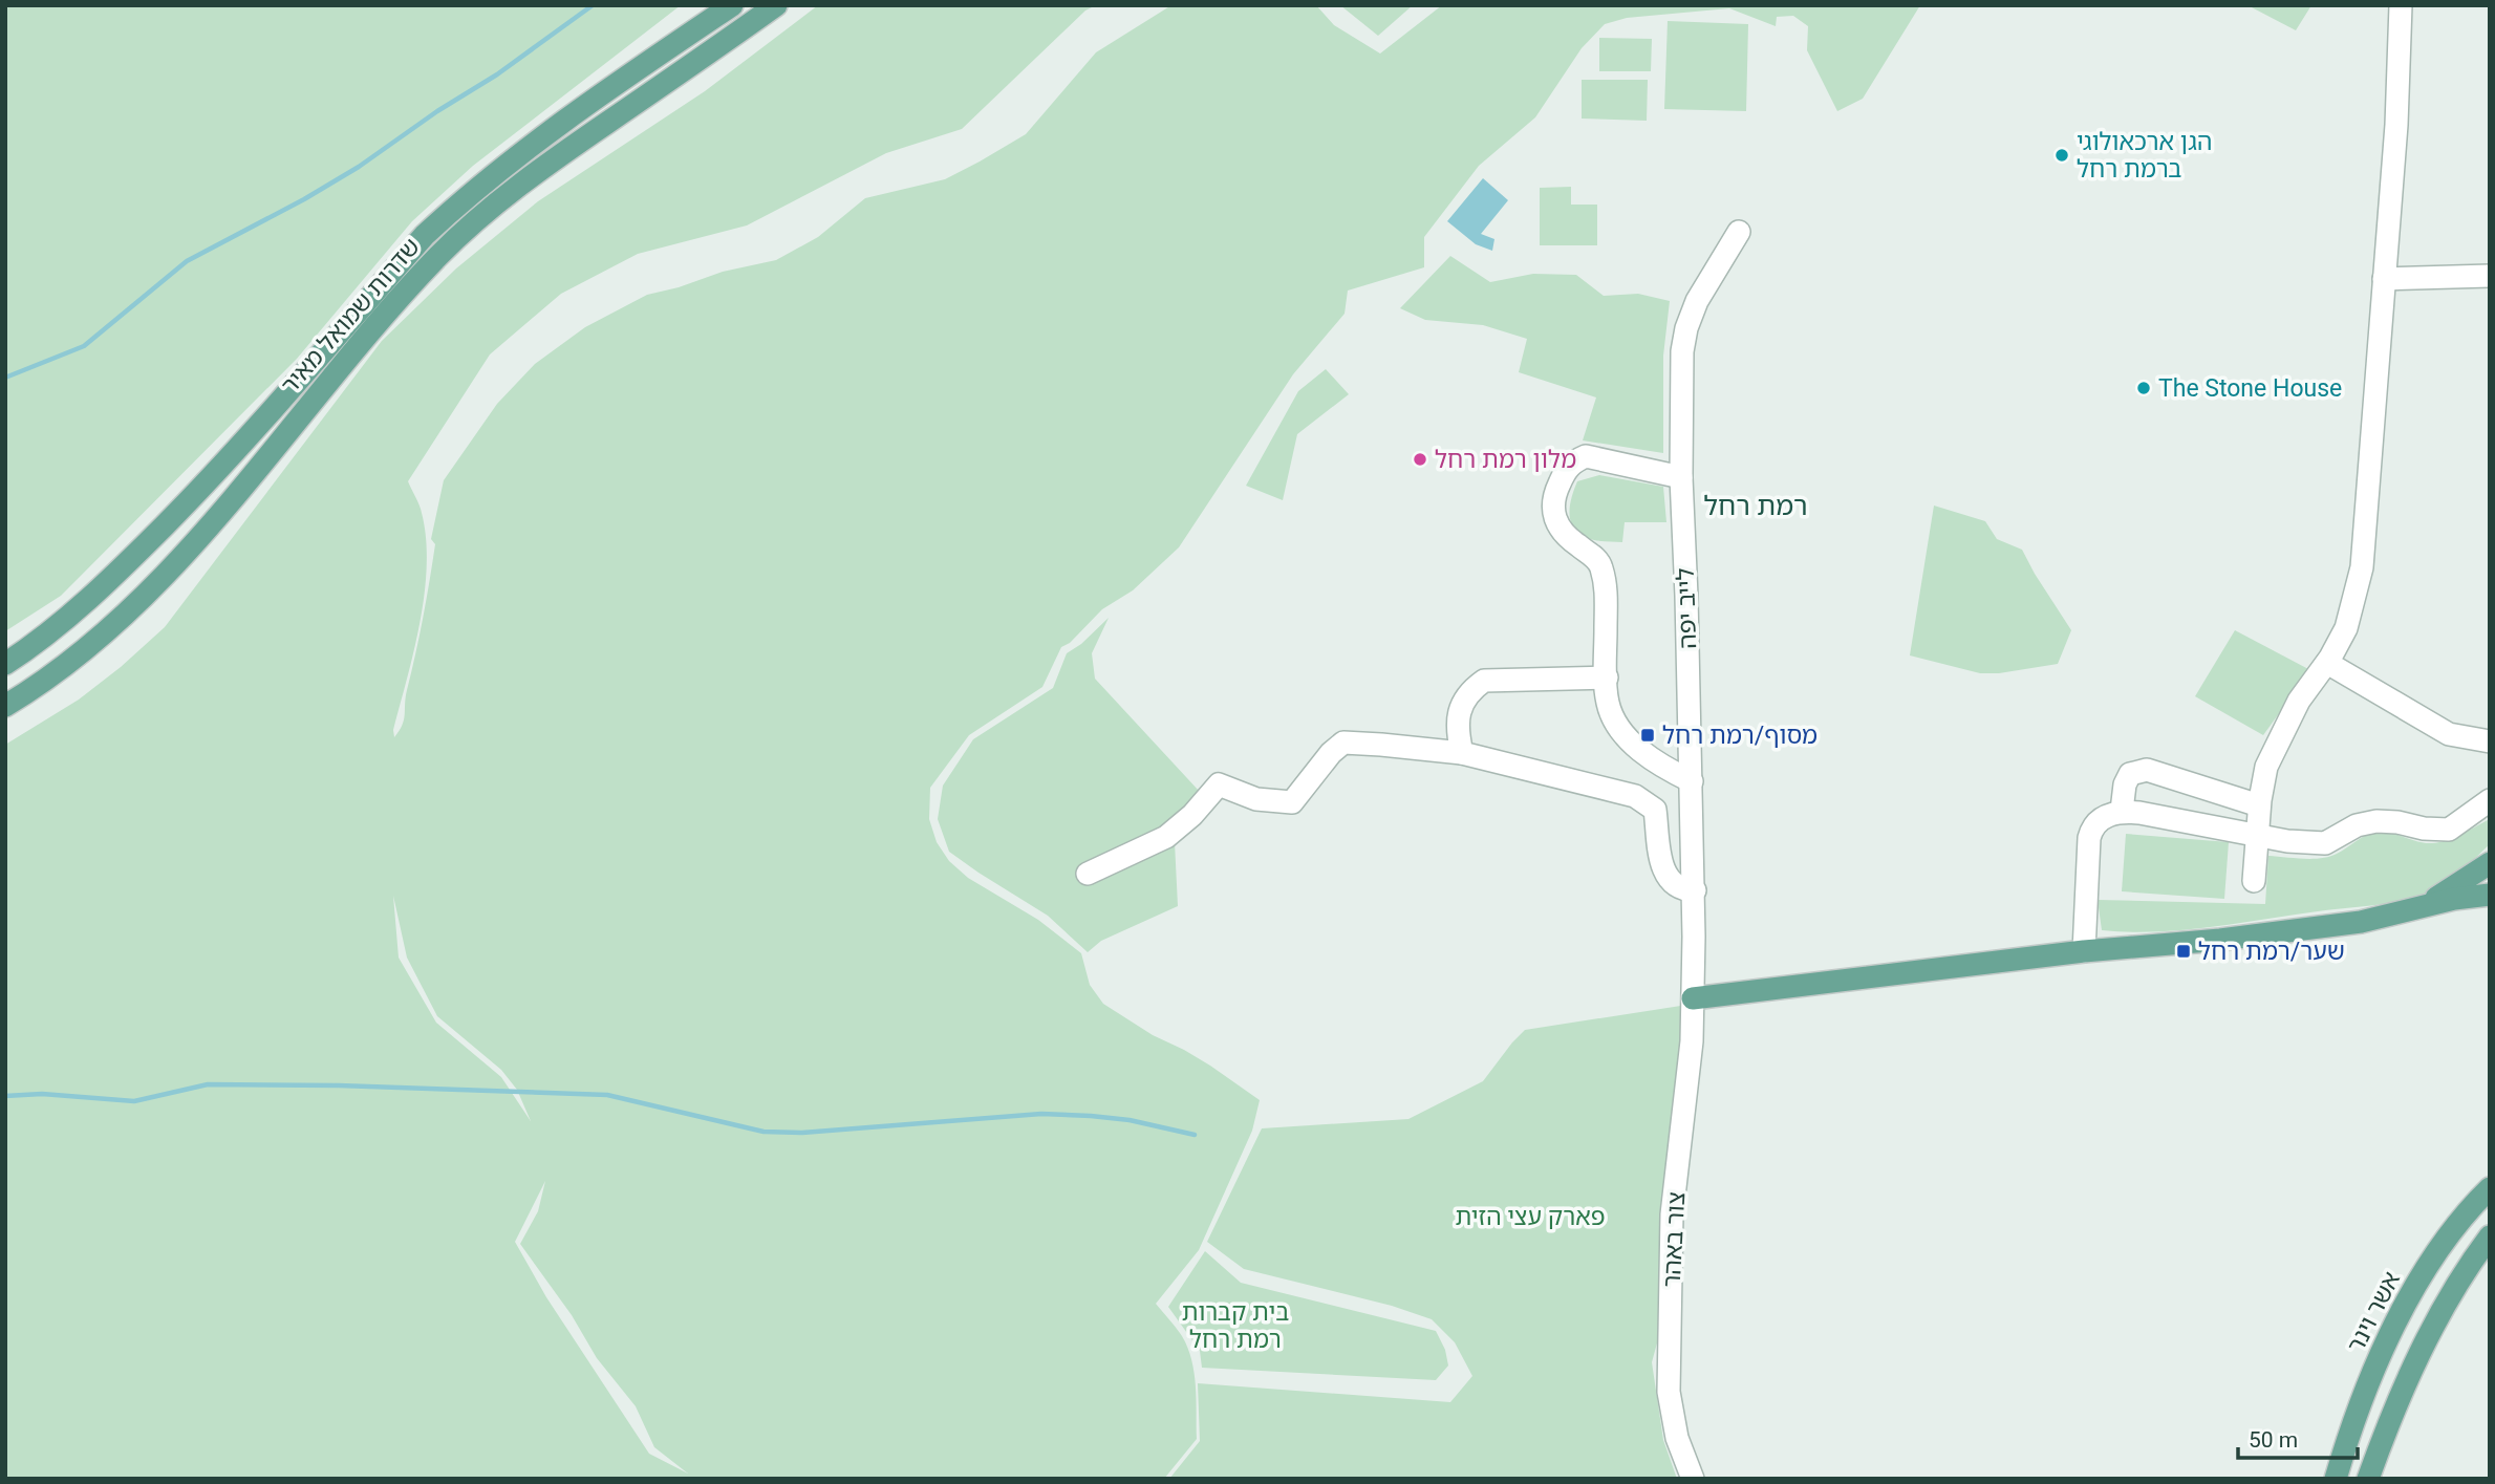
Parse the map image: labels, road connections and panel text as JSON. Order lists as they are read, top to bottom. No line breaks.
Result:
{"streets":{"main road":["שדרות שמואל מאיר","אשר וינר"],"street":["לייב יפה","צור באהר"]},"crossings":[["לייב יפה","צור באהר"]],"districts":["רמת רחל"],"parks":["פארק עצי הזית","בית קברות רמת רחל"],"places":{"other":["הגן ארכאולוגי ברמת רחל","The Stone House","מלון רמת רחל"],"transit":["מסוף/רמת רחל","שער/רמת רחל"]},"scale_bar":"50 m"}
